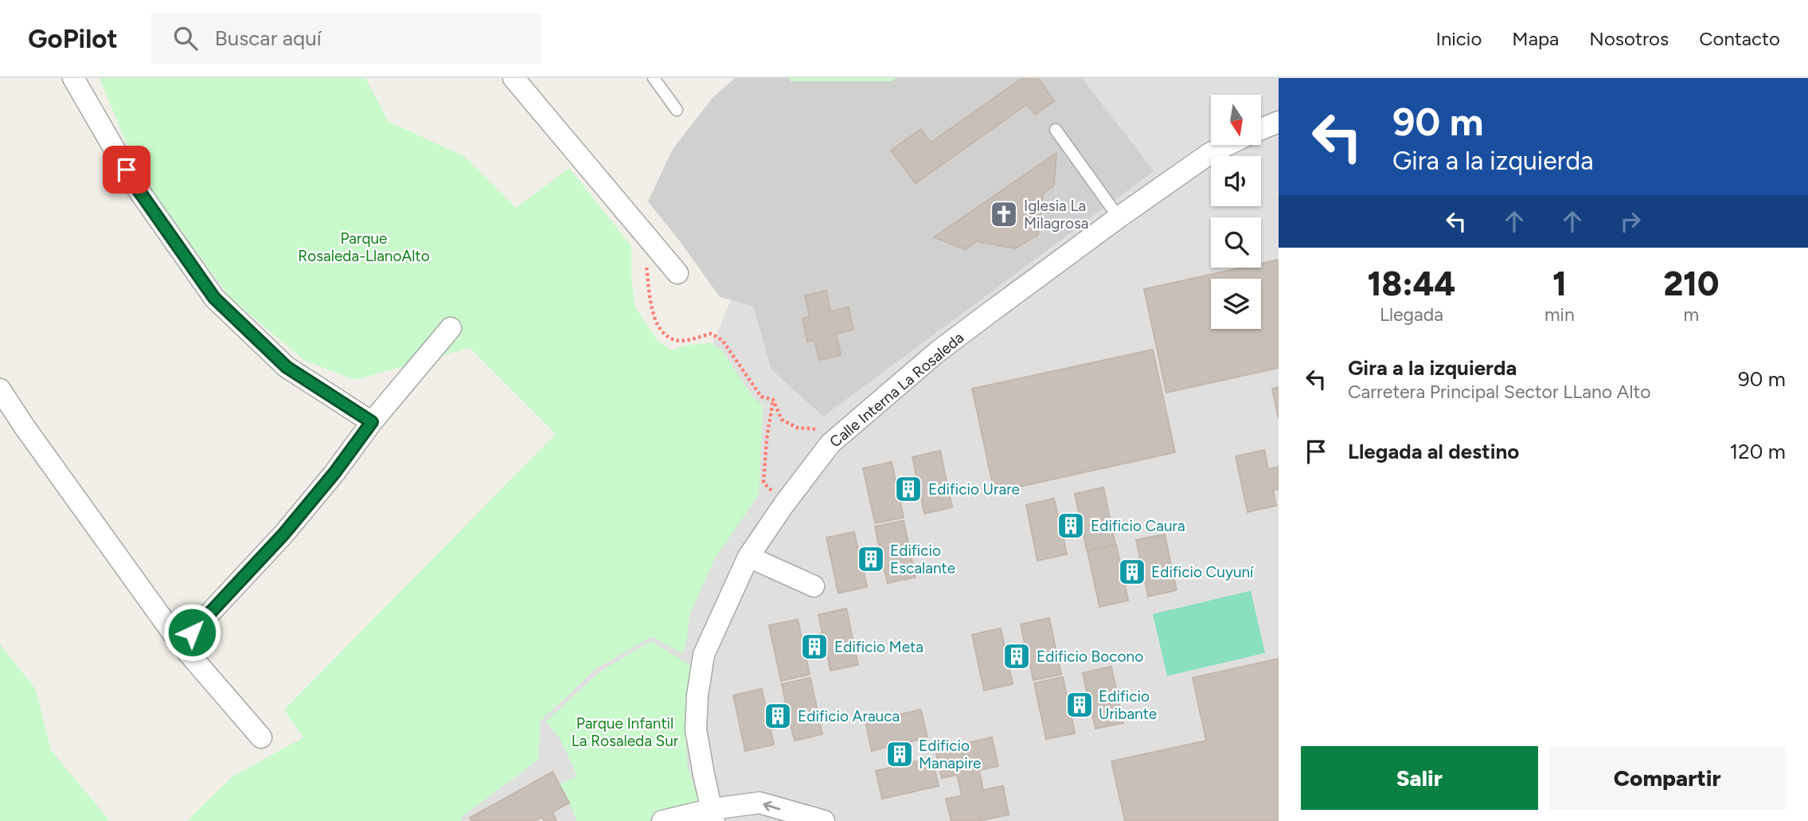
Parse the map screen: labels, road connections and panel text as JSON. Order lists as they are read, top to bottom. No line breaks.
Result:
{"streets":{"street":["Calle Interna La Rosaleda"]},"parks":["Parque Rosaleda-LlanoAlto","Parque Infantil La Rosaleda Sur"],"places":{"church":["Iglesia La Milagrosa"],"building":["Edificio Urare","Edificio Caura","Edificio Escalante","Edificio Cuyuní","Edificio Meta","Edificio Bocono","Edificio Uribante","Edificio Arauca","Edificio Manapire"]},"north":"bottom","page":{"header":"GoPilot","search":"Buscar aquí","nav":["Inicio","Mapa","Nosotros","Contacto"],"turn":["90 m","Gira a la izquierda"],"eta":["18:44","Llegada","1","min","210","m"],"list":[{"name":"Gira a la izquierda","note":"Carretera Principal Sector LLano Alto","value":"90 m"},{"name":"Llegada al destino","value":"120 m"}],"buttons":["Salir","Compartir"]}}
